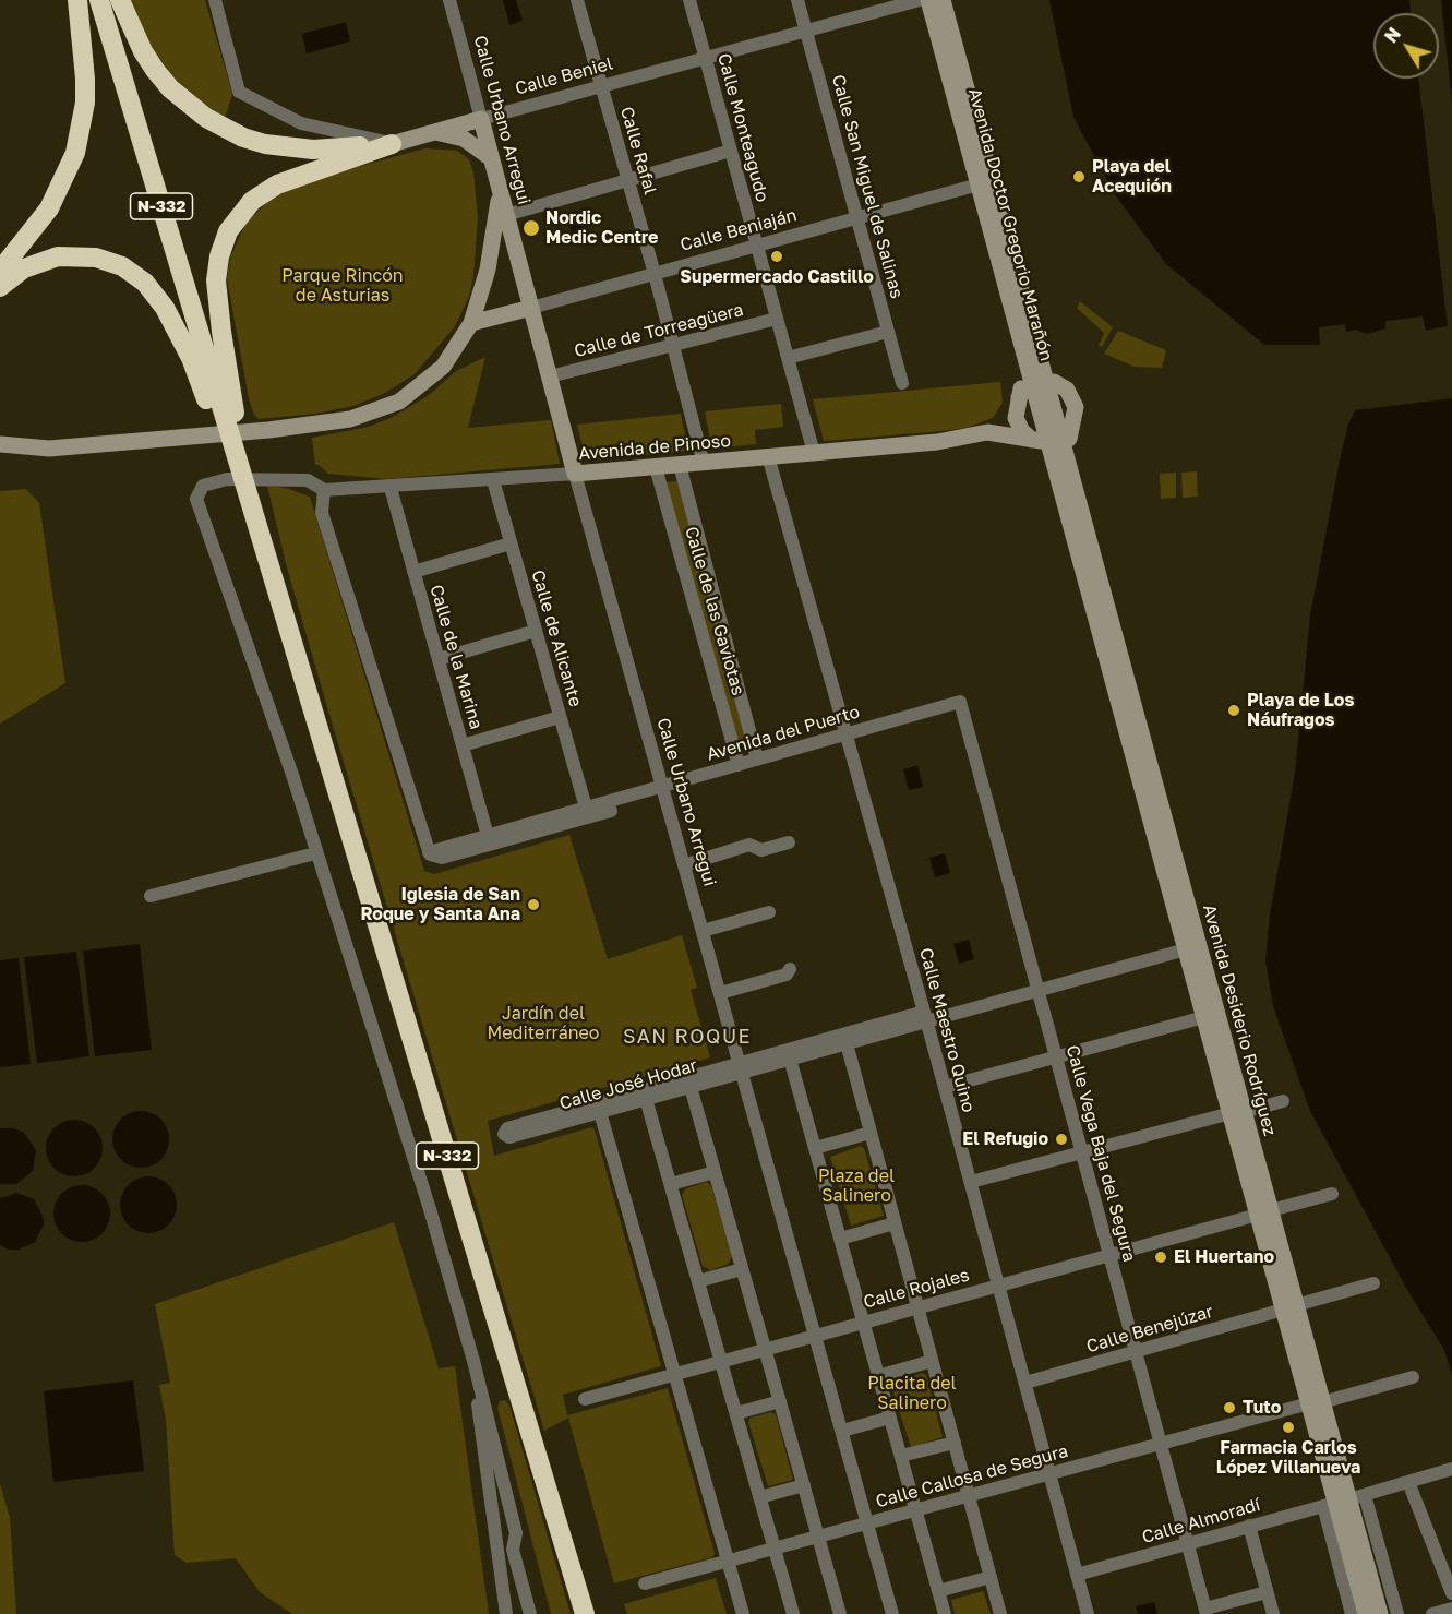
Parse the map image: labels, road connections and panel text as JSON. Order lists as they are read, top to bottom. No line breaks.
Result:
{"streets":{"highway":["N-332"],"street":["Calle Beniel","Calle Urbano Arregui","Calle Monteagudo","Calle Rafal","Calle San Miguel de Salinas","Avenida Doctor Gregorio Marañón","Calle Beniaján","Calle de Torreagüera","Avenida de Pinoso","Calle de las Gaviotas","Calle de Alicante","Calle de la Marina","Avenida del Puerto","Avenida Desiderio Rodríguez","Calle Maestro Quino","Calle José Hodar","Calle Vega Baja del Segura","Calle Rojales","Calle Benejúzar","Calle Callosa de Segura","Calle Almoradí"]},"crossings":[["Calle Beniel","Calle Urbano Arregui"],["Calle Beniel","Calle Monteagudo"],["Calle Beniel","Calle Rafal"],["Calle Beniel","Calle San Miguel de Salinas"],["Calle Urbano Arregui","Calle Beniaján"],["Calle Urbano Arregui","Calle de Torreagüera"],["Calle Urbano Arregui","Avenida de Pinoso"],["Calle Urbano Arregui","Avenida del Puerto"],["Calle Urbano Arregui","Calle José Hodar"],["Calle Urbano Arregui","Calle Rojales"],["Calle Urbano Arregui","Calle Callosa de Segura"],["Calle Monteagudo","Calle Beniaján"],["Calle Monteagudo","Calle de Torreagüera"],["Calle Monteagudo","Avenida de Pinoso"],["Calle Rafal","Calle Beniaján"],["Calle Rafal","Calle de Torreagüera"],["Calle Rafal","Avenida de Pinoso"],["Calle San Miguel de Salinas","Calle Beniaján"],["Avenida Doctor Gregorio Marañón","Calle Beniaján"],["Avenida Doctor Gregorio Marañón","Avenida de Pinoso"],["Avenida Doctor Gregorio Marañón","Avenida Desiderio Rodríguez"],["Avenida de Pinoso","Calle de las Gaviotas"],["Avenida de Pinoso","Calle de Alicante"],["Avenida de Pinoso","Calle de la Marina"],["Avenida de Pinoso","Calle Maestro Quino"],["Calle de las Gaviotas","Avenida del Puerto"],["Calle de Alicante","Avenida del Puerto"],["Calle de la Marina","Avenida del Puerto"],["Avenida del Puerto","Calle Maestro Quino"],["Avenida del Puerto","Calle Vega Baja del Segura"],["Avenida Desiderio Rodríguez","Calle José Hodar"],["Avenida Desiderio Rodríguez","Calle Rojales"],["Avenida Desiderio Rodríguez","Calle Benejúzar"],["Avenida Desiderio Rodríguez","Calle Callosa de Segura"],["Avenida Desiderio Rodríguez","Calle Almoradí"],["Calle Maestro Quino","Calle José Hodar"],["Calle Maestro Quino","Calle Rojales"],["Calle Maestro Quino","Calle Benejúzar"],["Calle Maestro Quino","Calle Callosa de Segura"],["Calle Maestro Quino","Calle Almoradí"],["Calle José Hodar","Calle Vega Baja del Segura"],["Calle Vega Baja del Segura","Calle Rojales"],["Calle Vega Baja del Segura","Calle Benejúzar"],["Calle Vega Baja del Segura","Calle Callosa de Segura"],["Calle Vega Baja del Segura","Calle Almoradí"]],"districts":["SAN ROQUE"],"parks":["Parque Rincón de Asturias","Jardín del Mediterráneo","Plaza del Salinero","Placita del Salinero"],"places":["Playa del Acequión","Nordic Medic Centre","Supermercado Castillo","Playa de Los Náufragos","Iglesia de San Roque y Santa Ana","El Refugio","El Huertano","Tuto","Farmacia Carlos López Villanueva"],"north":"top left"}
